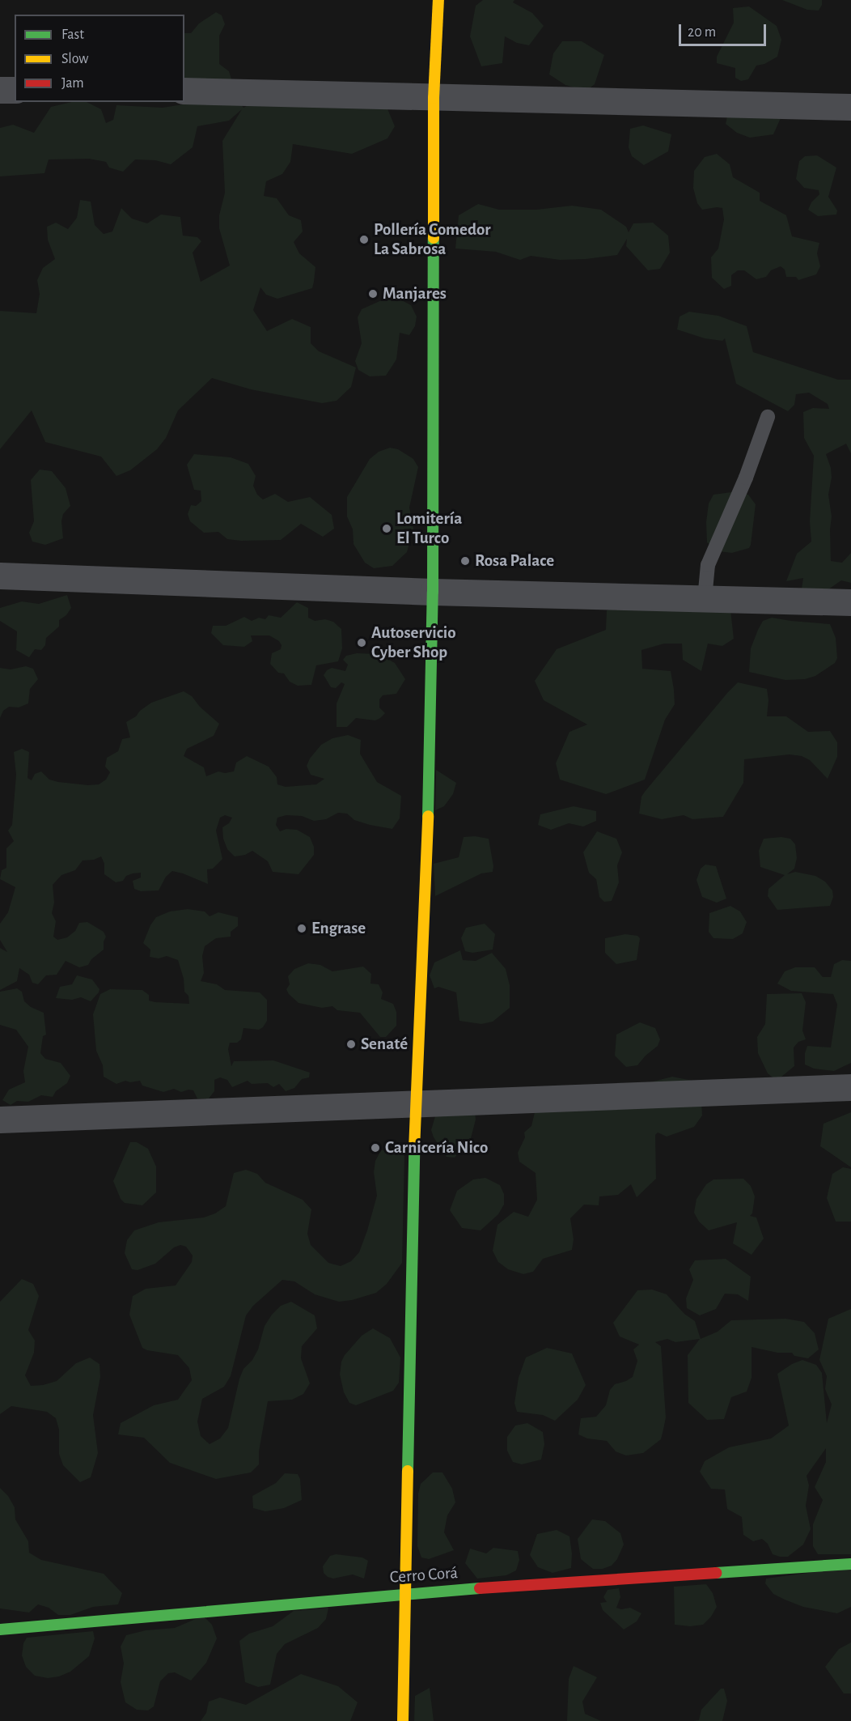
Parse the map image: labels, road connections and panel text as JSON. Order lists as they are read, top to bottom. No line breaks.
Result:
{"streets":{"main road":["Cerro Corá"]},"places":["Pollería Comedor La Sabrosa","Manjares","Lomitería El Turco","Rosa Palace","Autoservicio Cyber Shop","Engrase","Senaté","Carnicería Nico"],"legend":["Fast","Slow","Jam"],"scale_bar":"20 m"}
